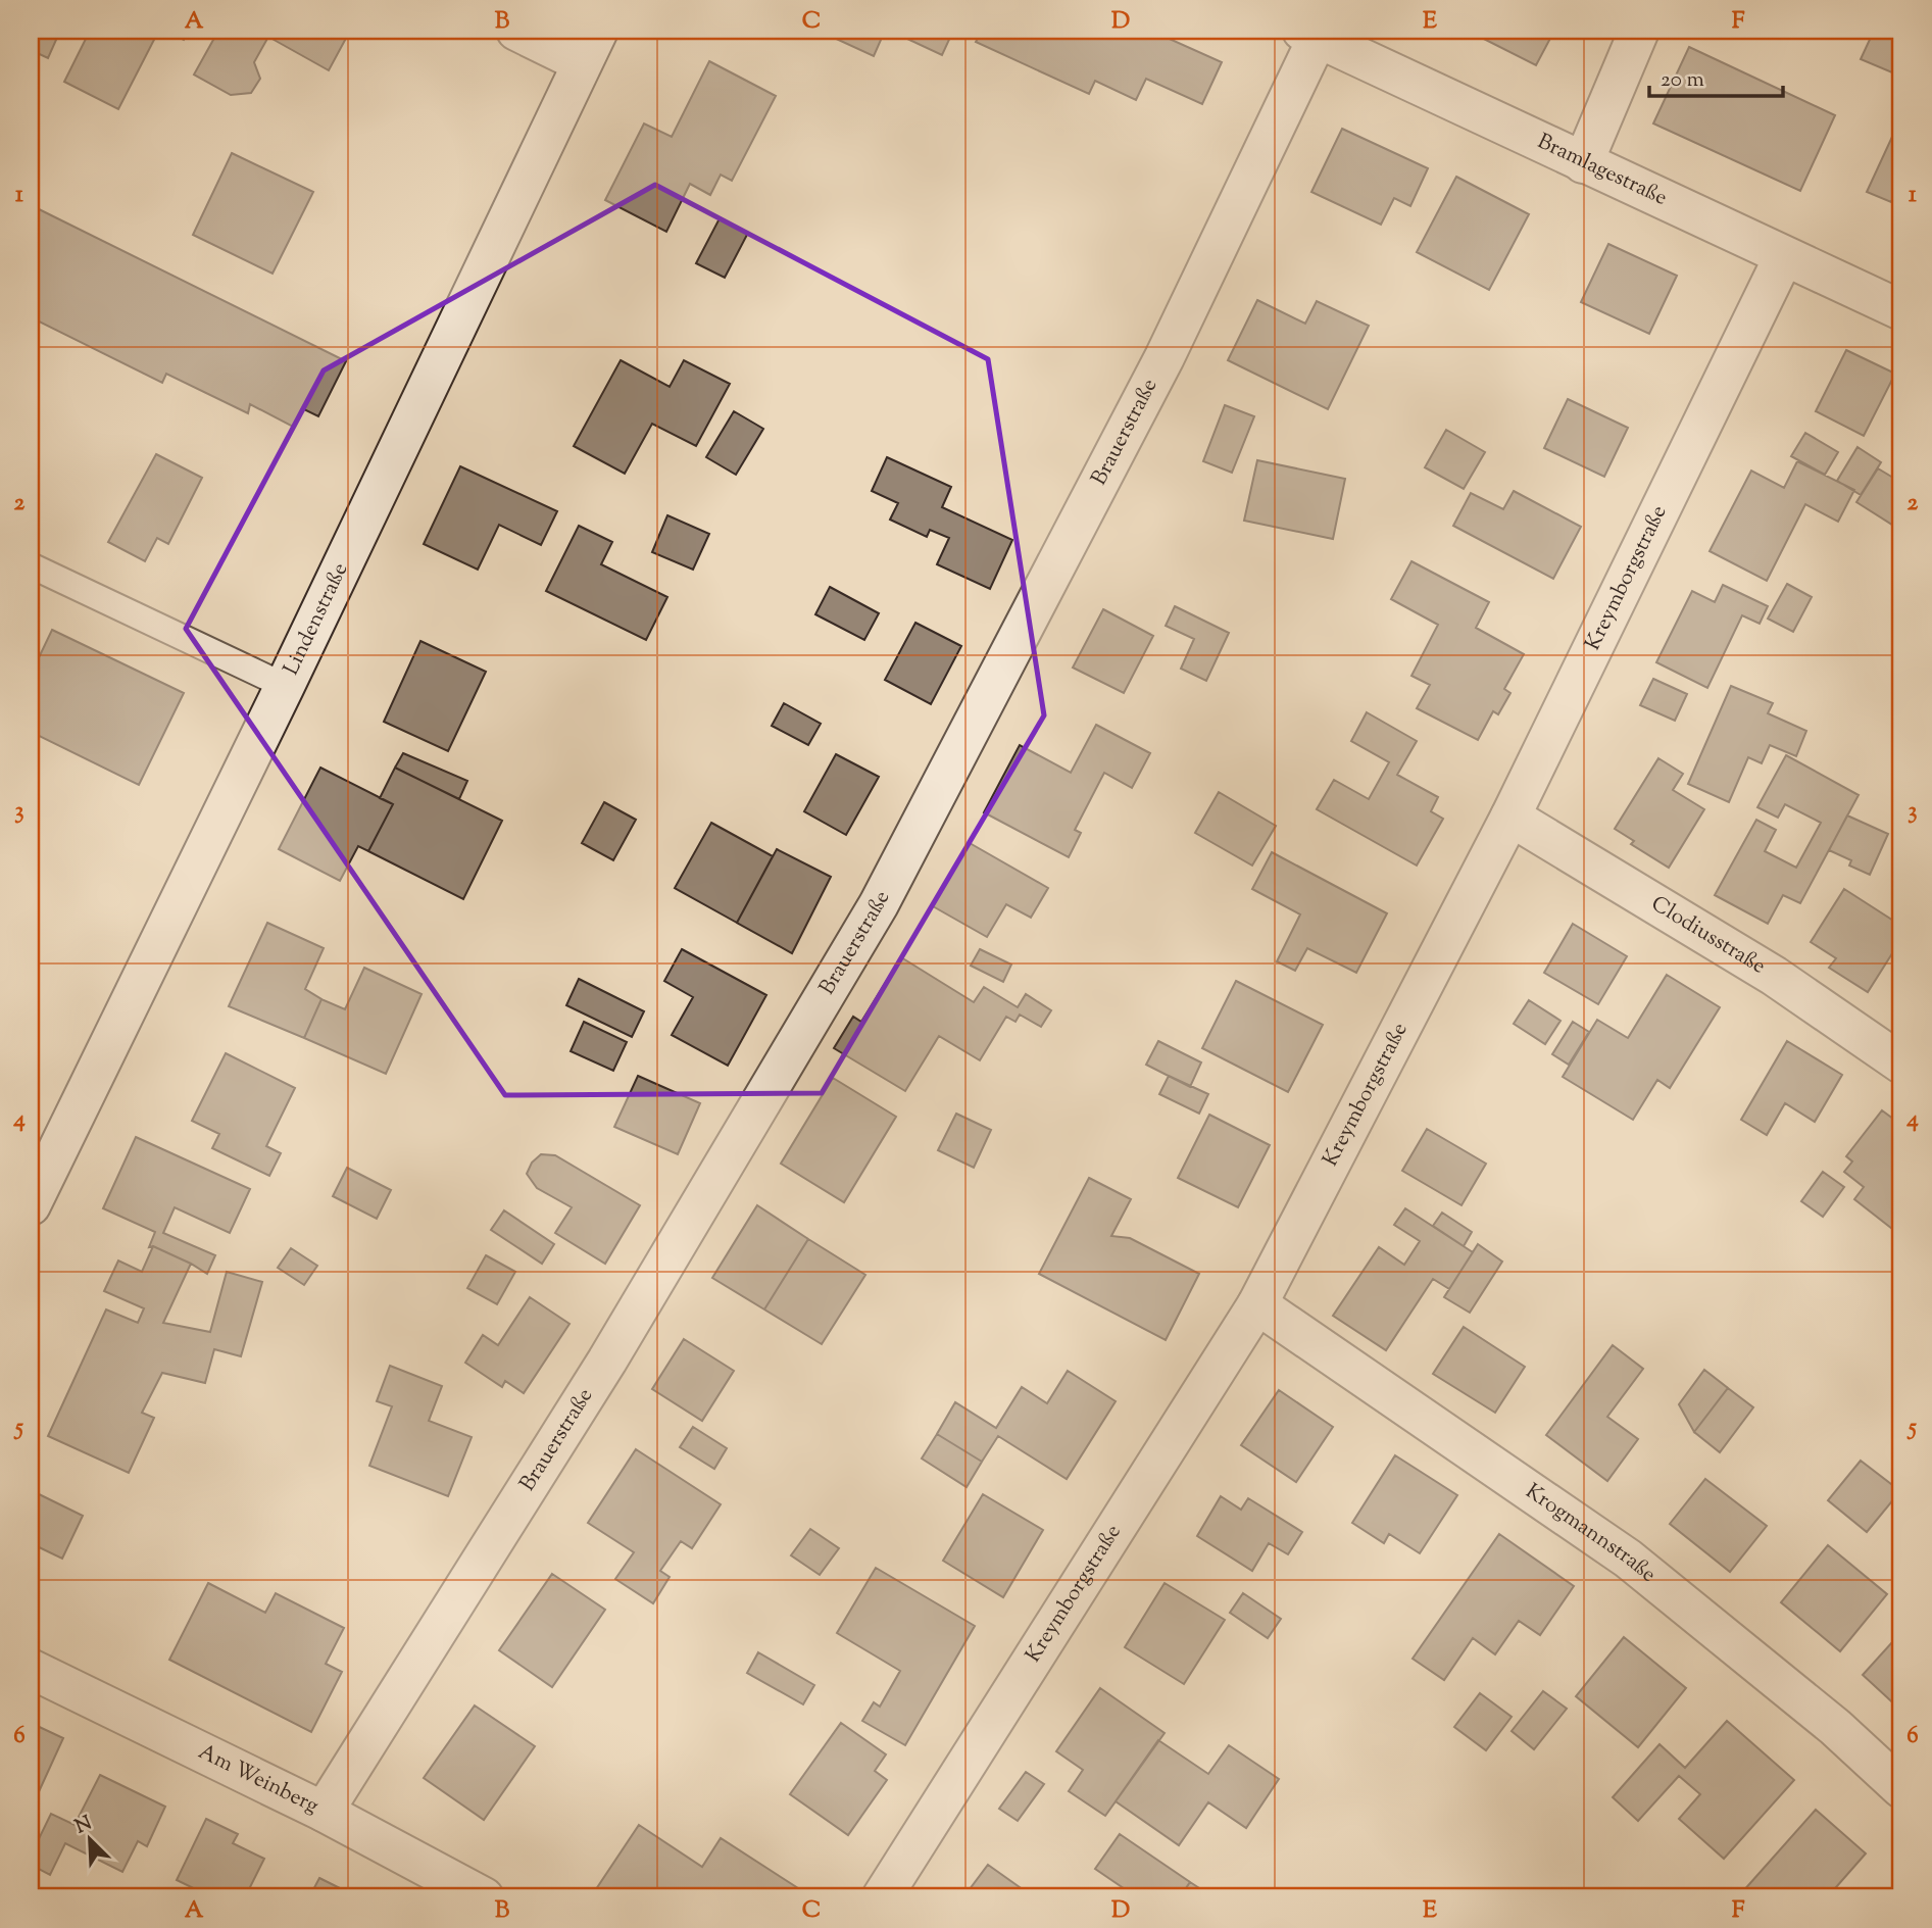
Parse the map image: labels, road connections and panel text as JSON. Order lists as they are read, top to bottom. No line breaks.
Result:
{"streets":{"street":["Bramlagestraße","Brauerstraße","Kreymborgstraße","Lindenstraße","Clodiusstraße","Krogmannstraße","Am Weinberg"]},"crossings":[["Bramlagestraße","Brauerstraße"],["Bramlagestraße","Kreymborgstraße"],["Brauerstraße","Am Weinberg"],["Kreymborgstraße","Clodiusstraße"],["Kreymborgstraße","Krogmannstraße"]],"scale_bar":"20 m","north":"top left","grid":{"columns":["A","B","C","D","E","F"],"rows":["1","2","3","4","5","6"]}}
